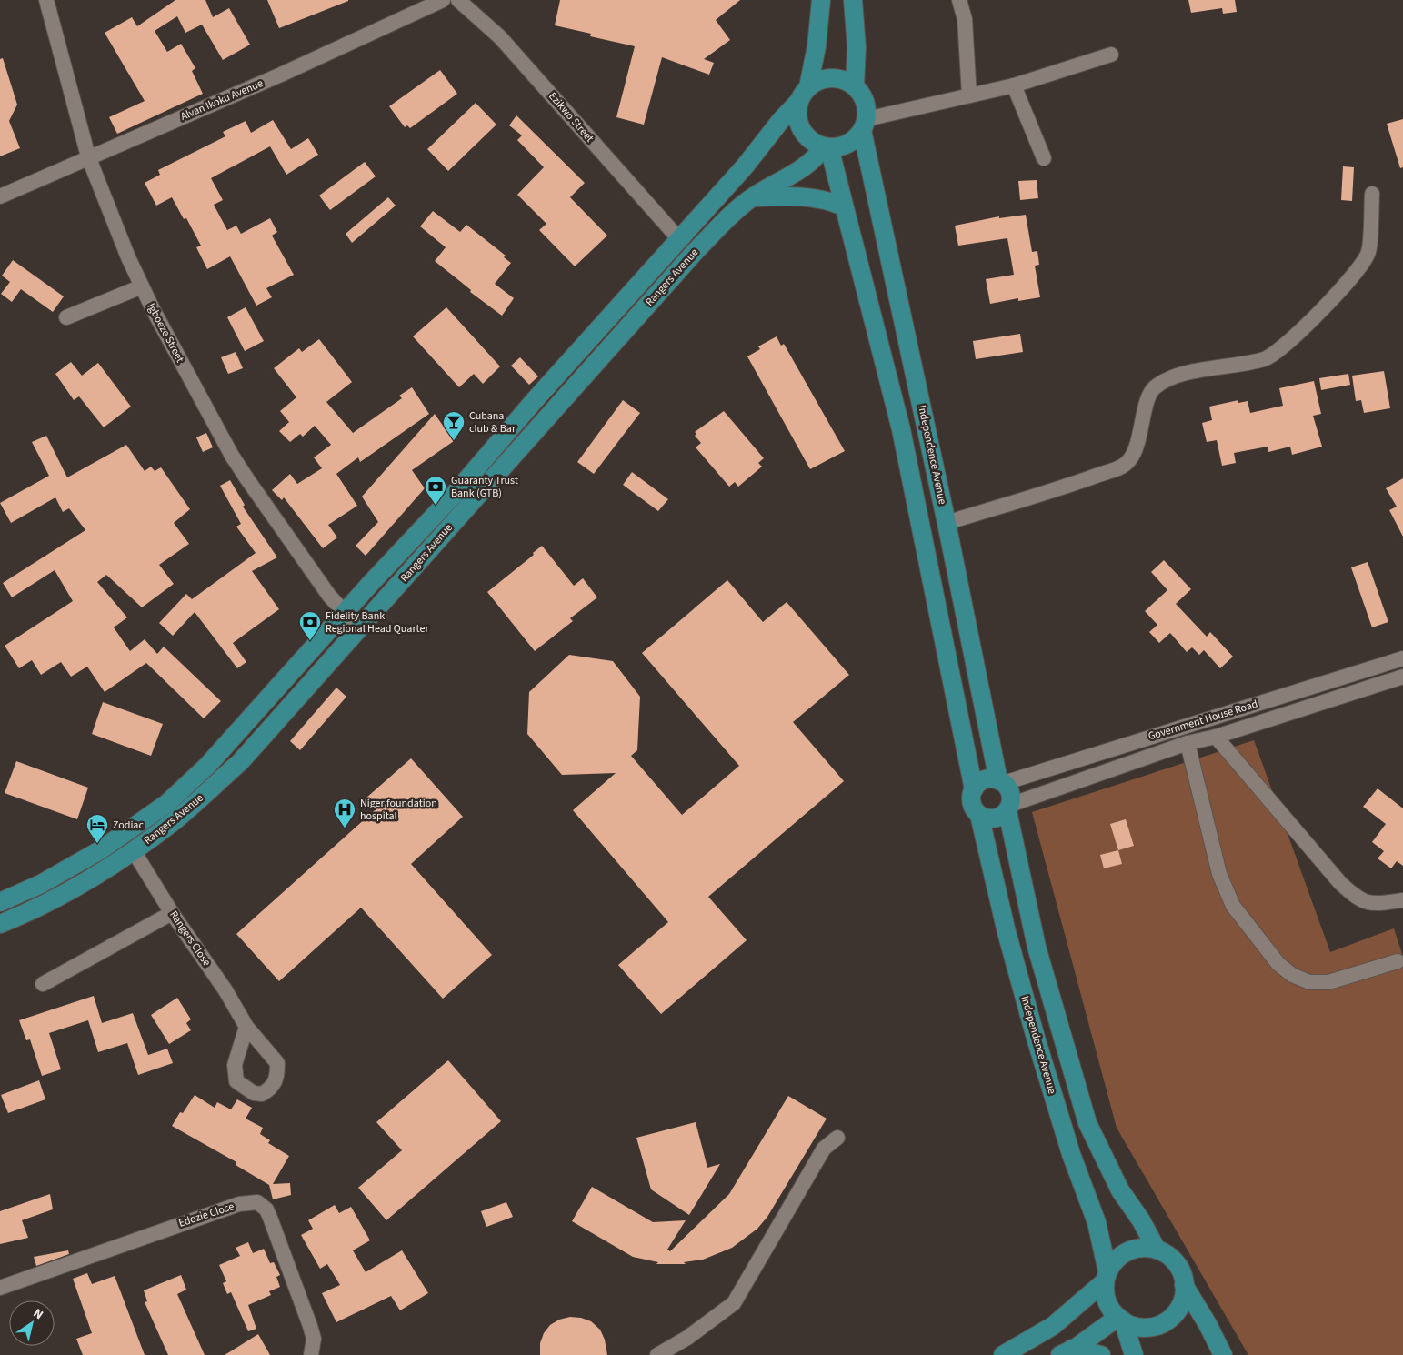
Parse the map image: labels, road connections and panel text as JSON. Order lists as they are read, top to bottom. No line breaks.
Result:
{"streets":{"main road":["Rangers Avenue","Independence Avenue"],"street":["Alvan Ikoku Avenue","Ezikwo Street","Igboeze Street","Government House Road","Rangers Close","Edozie Close"]},"crossings":[["Alvan Ikoku Avenue","Igboeze Street"],["Ezikwo Street","Rangers Avenue"],["Rangers Avenue","Igboeze Street"],["Rangers Avenue","Independence Avenue"],["Rangers Avenue","Rangers Close"],["Independence Avenue","Government House Road"]],"places":{"bar":["Cubana club & Bar"],"bank":["Guaranty Trust Bank (GTB)","Fidelity Bank Regional Head Quarter"],"hospital":["Niger foundation hospital"],"hotel":["Zodiac"]},"north":"top right"}
